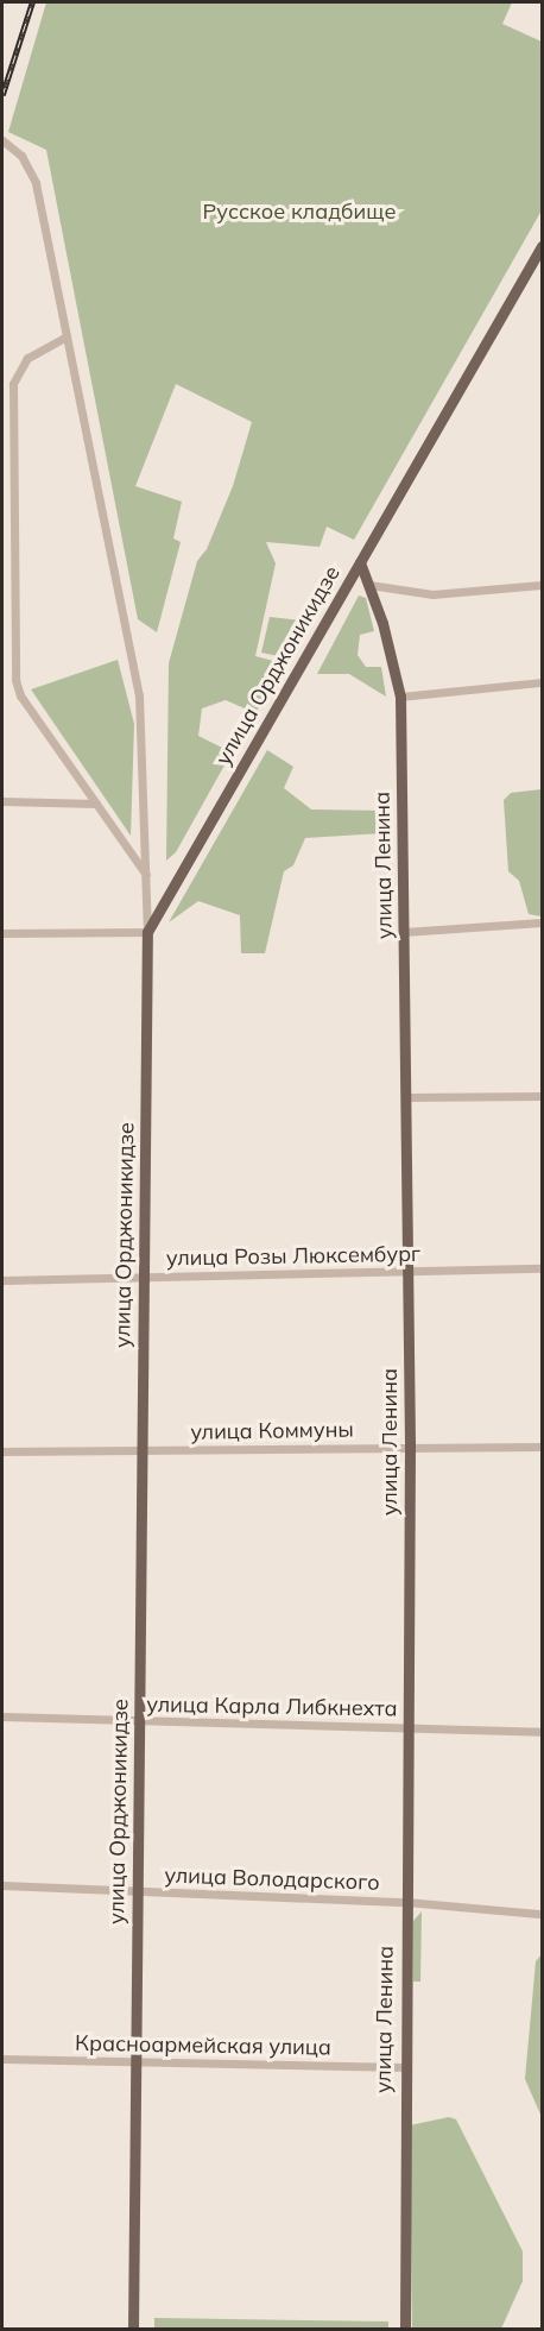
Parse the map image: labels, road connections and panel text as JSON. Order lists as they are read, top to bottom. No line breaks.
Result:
{"streets":{"main road":["улица Орджоникидзе","улица Ленина"],"street":["улица Розы Люксембург","улица Коммуны","улица Карла Либкнехта","улица Володарского","Красноармейская улица"]},"crossings":[["улица Орджоникидзе","улица Ленина"],["улица Орджоникидзе","улица Розы Люксембург"],["улица Орджоникидзе","улица Коммуны"],["улица Орджоникидзе","улица Карла Либкнехта"],["улица Орджоникидзе","улица Володарского"],["улица Орджоникидзе","Красноармейская улица"],["улица Ленина","улица Розы Люксембург"],["улица Ленина","улица Коммуны"],["улица Ленина","улица Карла Либкнехта"],["улица Ленина","улица Володарского"],["улица Ленина","Красноармейская улица"]],"parks":["Русское кладбище"]}
